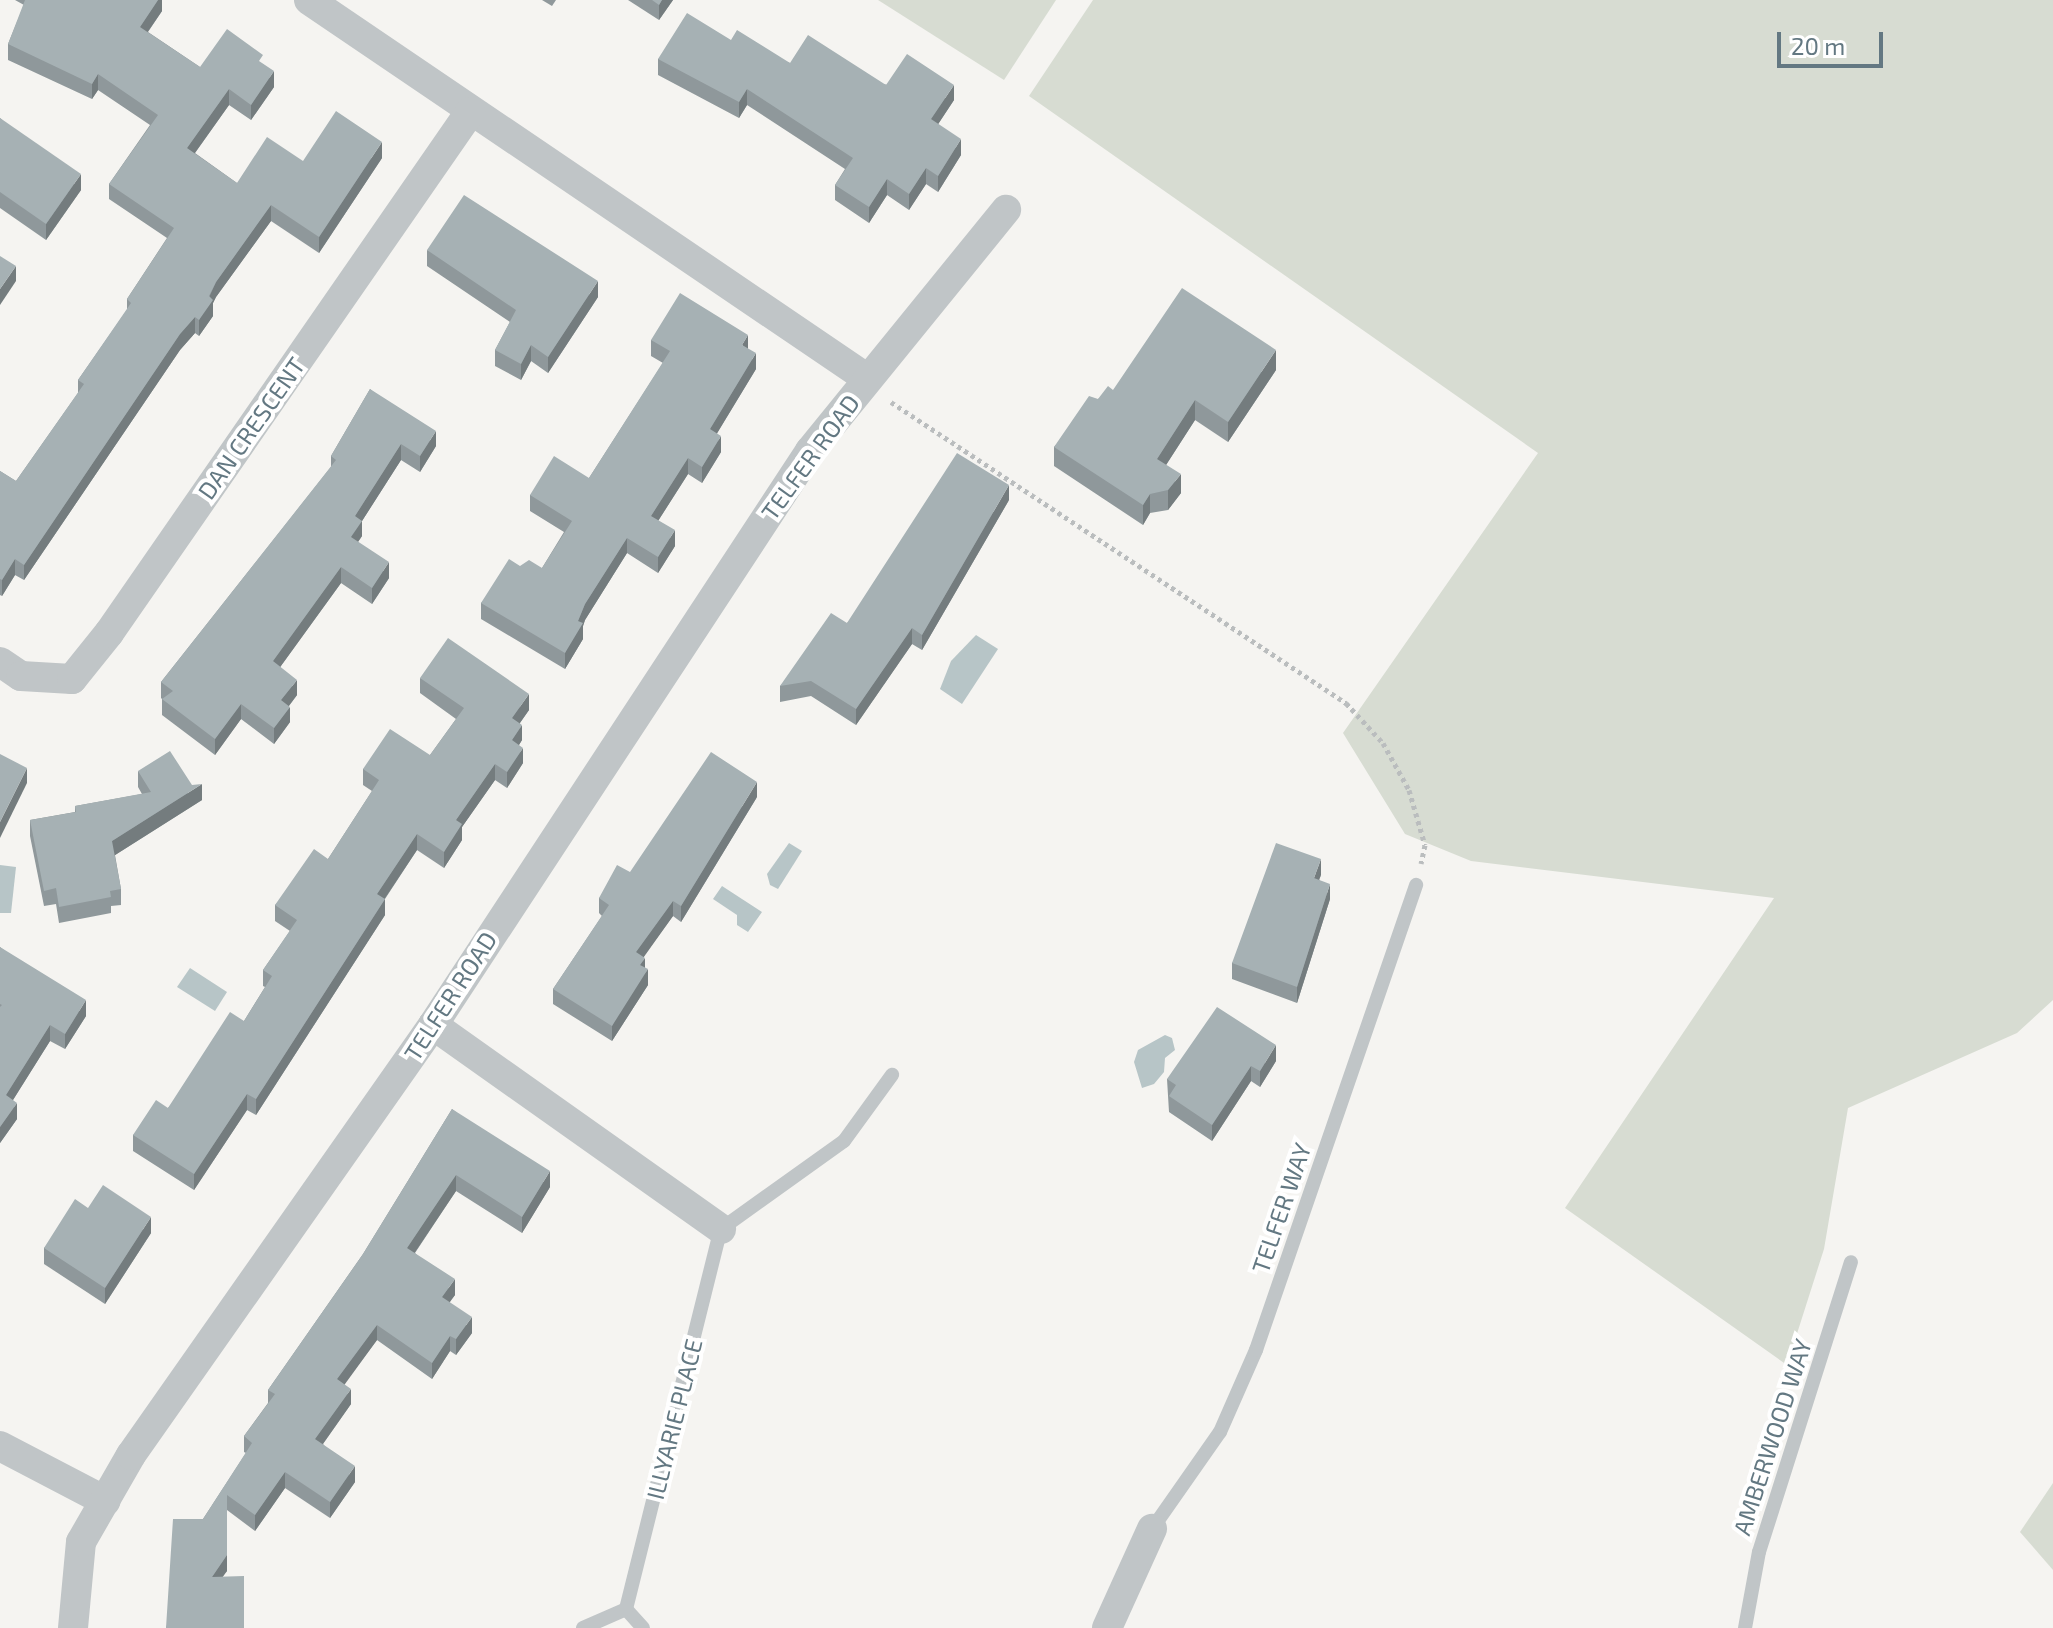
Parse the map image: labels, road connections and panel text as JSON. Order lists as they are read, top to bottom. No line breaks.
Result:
{"streets":{"street":["DAN CRESCENT","TELFER ROAD"],"lane":["TELFER WAY","ILLYARIE PLACE","AMBERWOOD WAY"]},"crossings":[["DAN CRESCENT","TELFER ROAD"]],"scale_bar":"20 m"}
